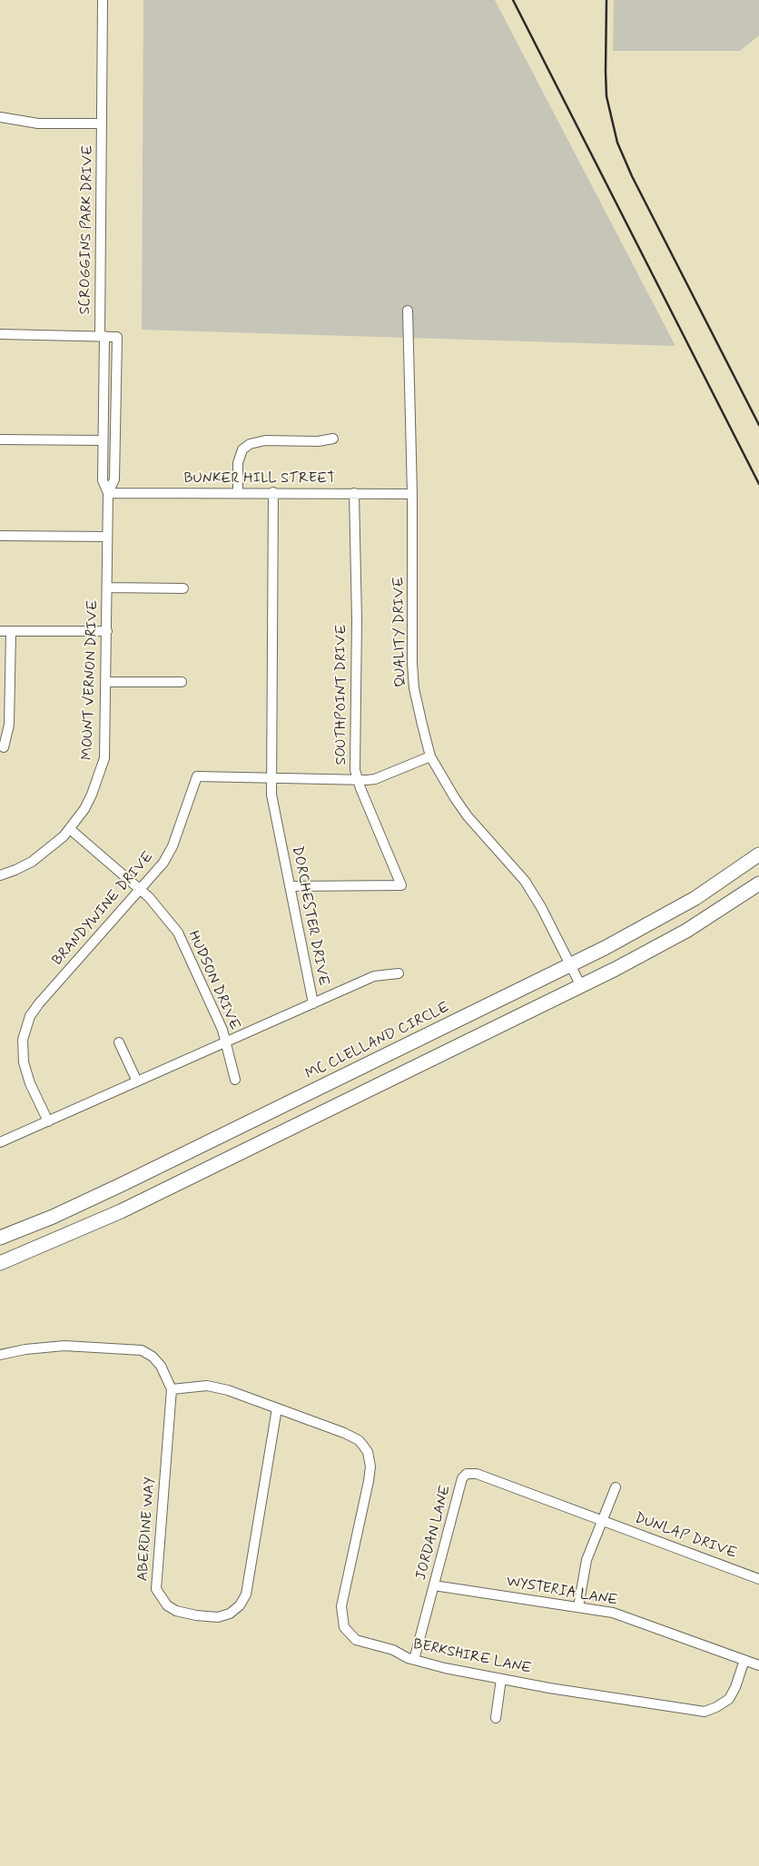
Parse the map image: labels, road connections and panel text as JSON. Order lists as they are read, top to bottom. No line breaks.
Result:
{"streets":{"highway":["MC CLELLAND CIRCLE"],"street":["SCROGGINS PARK DRIVE","BUNKER HILL STREET","QUALITY DRIVE","MOUNT VERNON DRIVE","SOUTHPOINT DRIVE","BRANDYWINE DRIVE","DORCHESTER DRIVE","HUDSON DRIVE","ABERDINE WAY","JORDAN LANE","DUNLAP DRIVE","WYSTERIA LANE","BERKSHIRE LANE"]},"crossings":[["SCROGGINS PARK DRIVE","MOUNT VERNON DRIVE"],["BUNKER HILL STREET","QUALITY DRIVE"],["BUNKER HILL STREET","MOUNT VERNON DRIVE"],["BUNKER HILL STREET","SOUTHPOINT DRIVE"],["BUNKER HILL STREET","DORCHESTER DRIVE"],["QUALITY DRIVE","BRANDYWINE DRIVE"],["QUALITY DRIVE","MC CLELLAND CIRCLE"],["MOUNT VERNON DRIVE","HUDSON DRIVE"],["SOUTHPOINT DRIVE","BRANDYWINE DRIVE"],["SOUTHPOINT DRIVE","DORCHESTER DRIVE"],["BRANDYWINE DRIVE","DORCHESTER DRIVE"],["BRANDYWINE DRIVE","HUDSON DRIVE"],["DORCHESTER DRIVE","HUDSON DRIVE"],["ABERDINE WAY","BERKSHIRE LANE"],["JORDAN LANE","DUNLAP DRIVE"],["JORDAN LANE","WYSTERIA LANE"],["JORDAN LANE","BERKSHIRE LANE"],["WYSTERIA LANE","BERKSHIRE LANE"]]}
